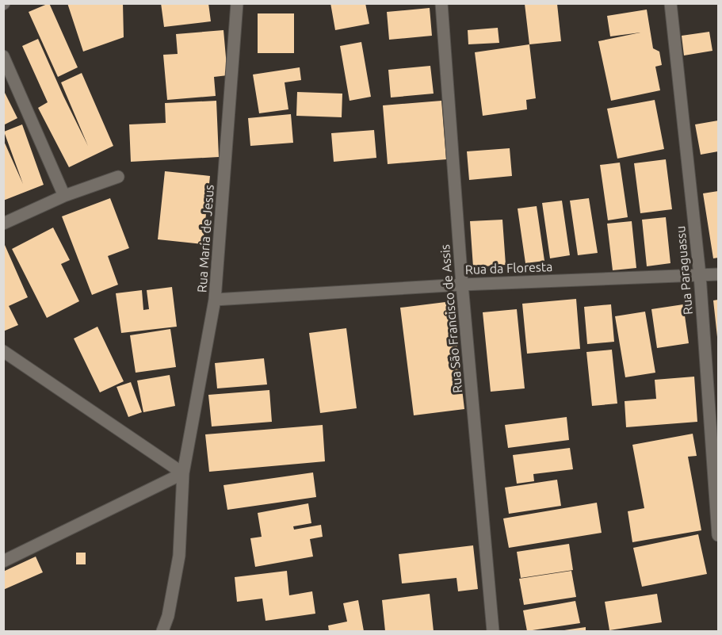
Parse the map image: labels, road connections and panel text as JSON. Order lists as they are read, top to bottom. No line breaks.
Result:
{"streets":{"street":["Rua Maria de Jesus","Rua da Floresta","Rua Paraguassu","Rua São Francisco de Assis"]},"crossings":[["Rua Maria de Jesus","Rua da Floresta"],["Rua da Floresta","Rua Paraguassu"],["Rua da Floresta","Rua São Francisco de Assis"]]}
